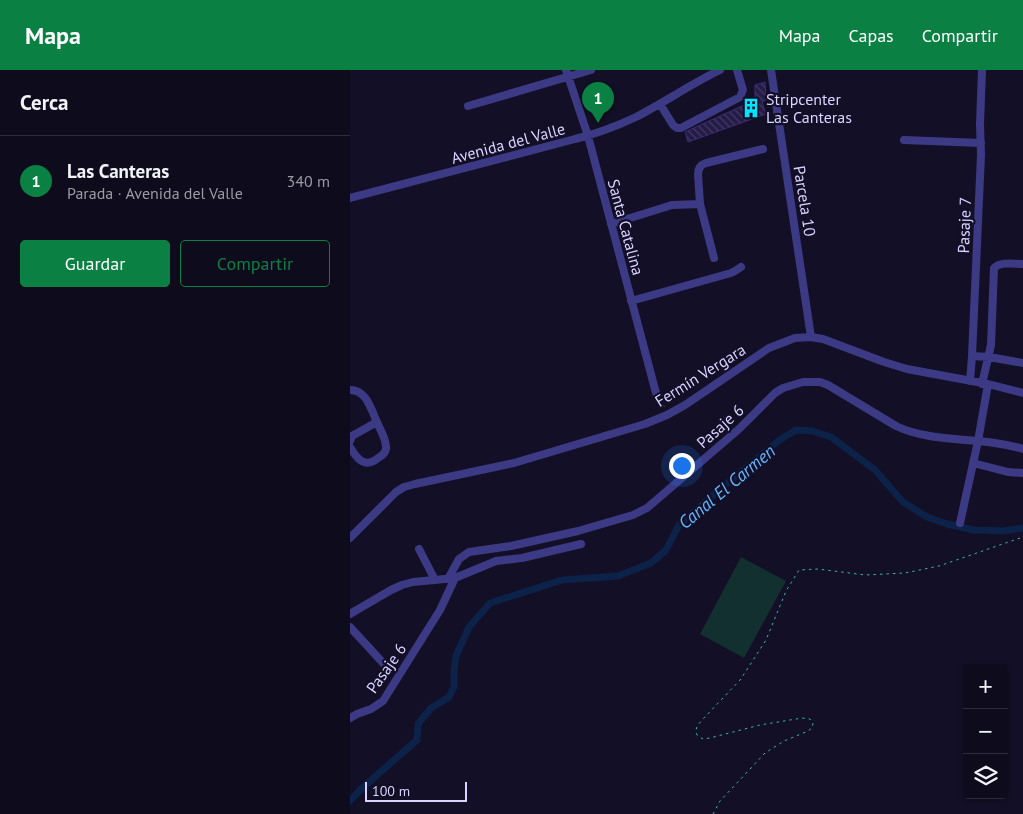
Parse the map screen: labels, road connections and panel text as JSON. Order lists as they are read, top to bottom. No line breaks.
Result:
{"streets":{"street":["Avenida del Valle","Parcela 10","Pasaje 7","Santa Catalina","Fermín Vergara","Pasaje 6"]},"crossings":[["Avenida del Valle","Santa Catalina"],["Parcela 10","Fermín Vergara"],["Pasaje 7","Fermín Vergara"]],"water":["Canal El Carmen"],"places":{"building":["Stripcenter Las Canteras"]},"scale_bar":"100 m","page":{"header":"Mapa","nav":["Mapa","Capas","Compartir"],"heading":"Cerca","pins":"1","list":[{"mark":"1","name":"Las Canteras","note":"Parada · Avenida del Valle","value":"340 m"}],"buttons":["Guardar","Compartir"],"map_buttons":["+","−"],"scale":"100 m"}}
